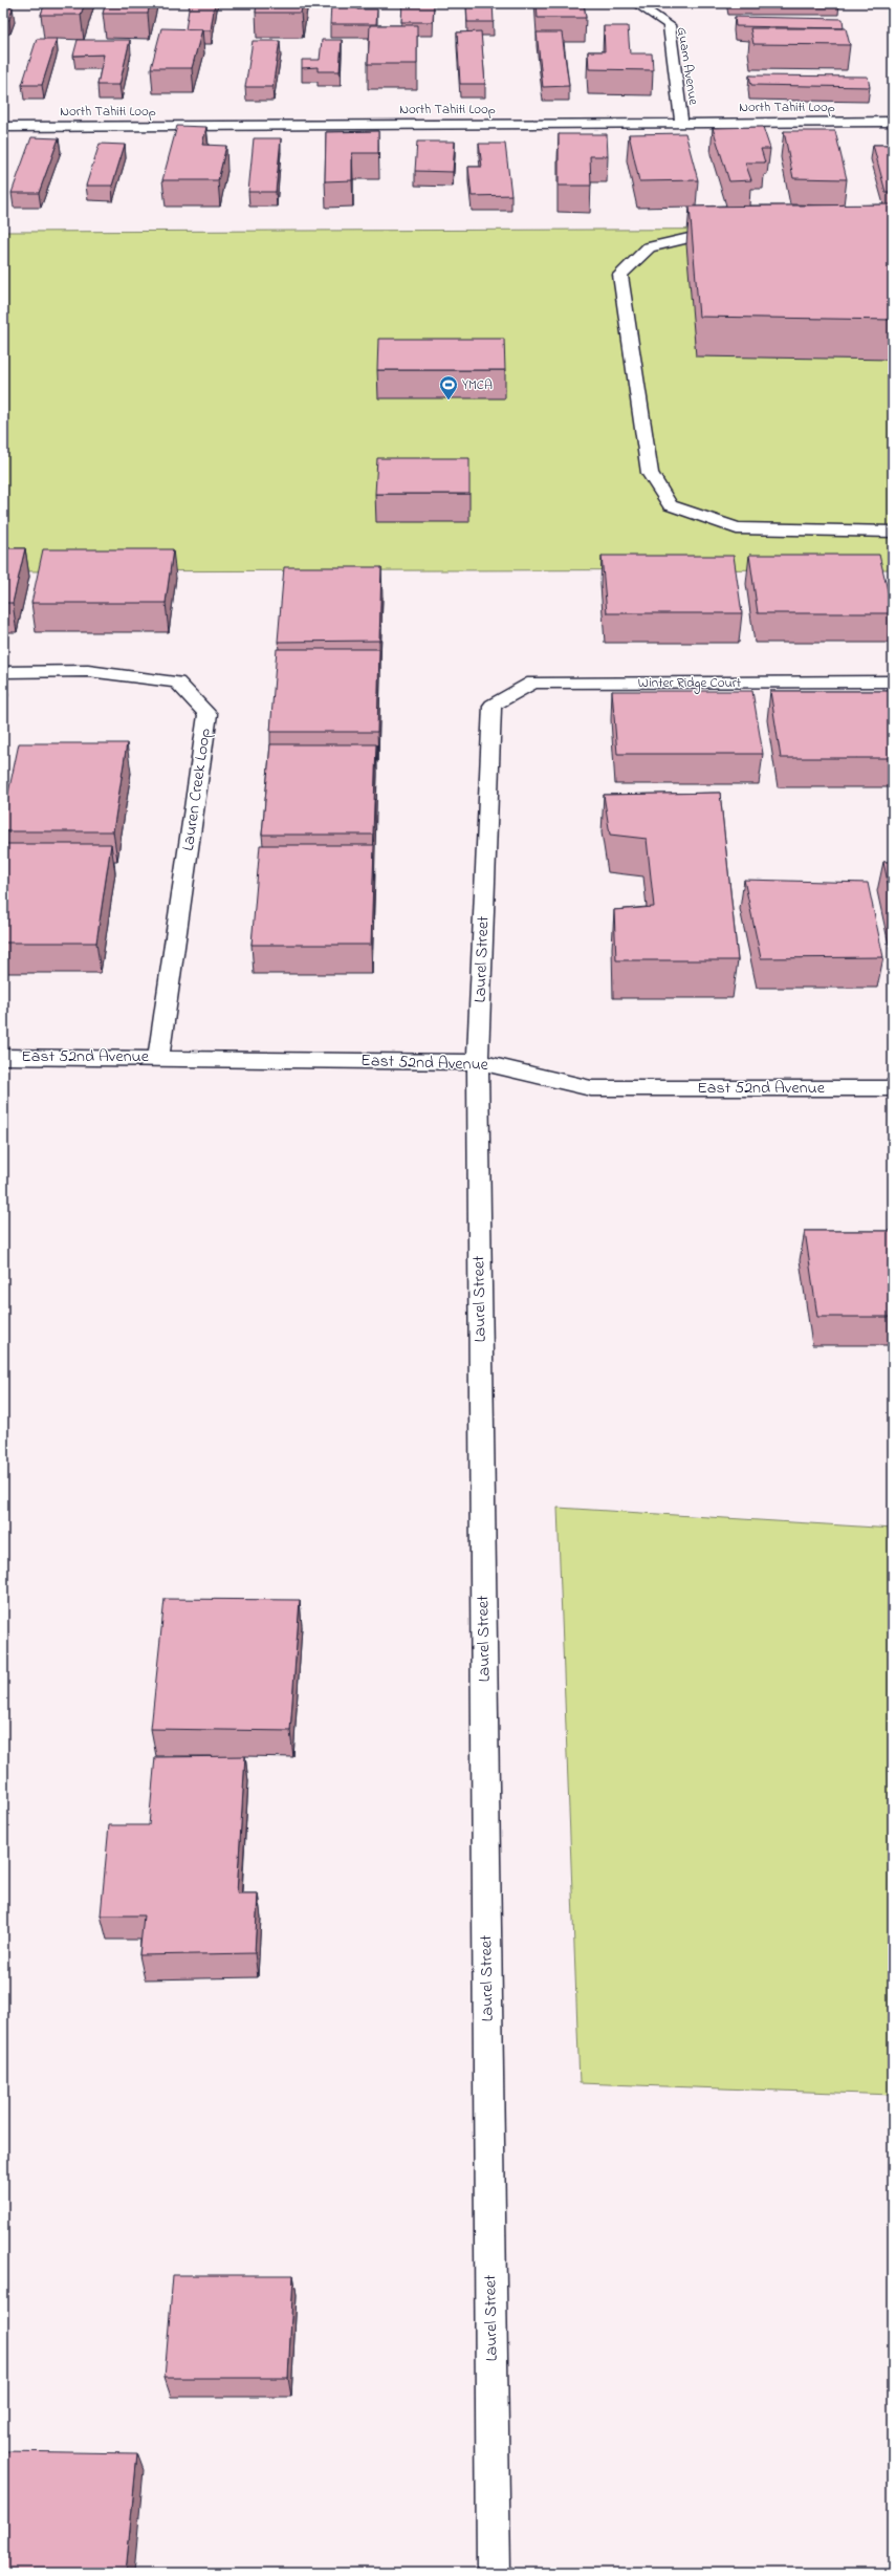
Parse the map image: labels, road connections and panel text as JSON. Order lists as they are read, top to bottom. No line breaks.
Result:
{"streets":{"street":["Guam Avenue","North Tahiti Loop","Winter Ridge Court","Lauren Creek Loop","Laurel Street","East 52nd Avenue"]},"crossings":[["Guam Avenue","North Tahiti Loop"],["Winter Ridge Court","Laurel Street"],["Lauren Creek Loop","East 52nd Avenue"],["Laurel Street","East 52nd Avenue"]],"places":{"sports":["YMCA"]}}
